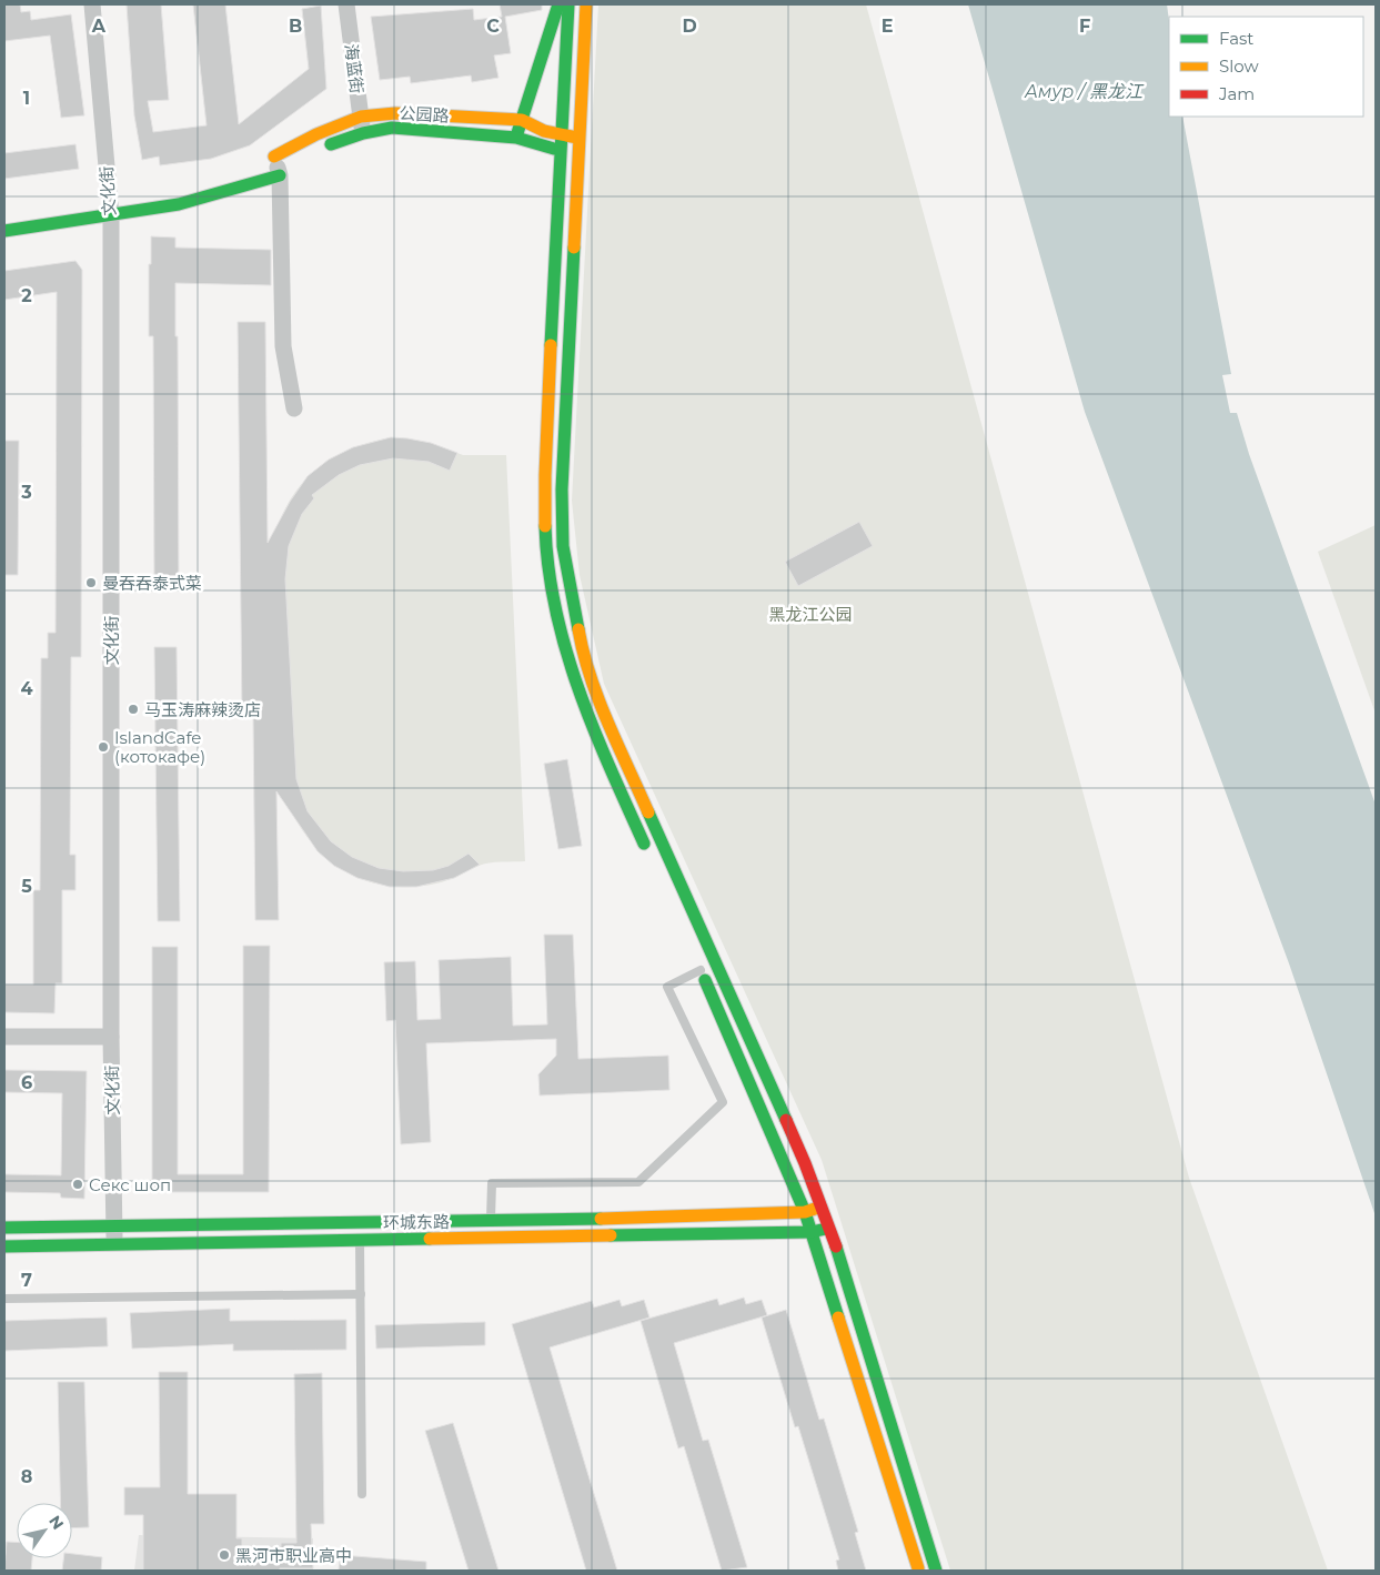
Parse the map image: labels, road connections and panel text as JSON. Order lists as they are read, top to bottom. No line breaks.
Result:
{"streets":{"street":["海蓝街","公园路","文化街","环城东路"]},"crossings":[["海蓝街","公园路"],["文化街","环城东路"]],"water":["Амур / 黑龙江"],"parks":["黑龙江公园"],"places":["曼吞吞泰式菜","马玉涛麻辣烫店","IslandCafe (котокафе)","Секс шоп","黑河市职业高中"],"legend":["Fast","Slow","Jam"],"north":"top right","grid":{"columns":["A","B","C","D","E","F"],"rows":["1","2","3","4","5","6","7","8"]}}
